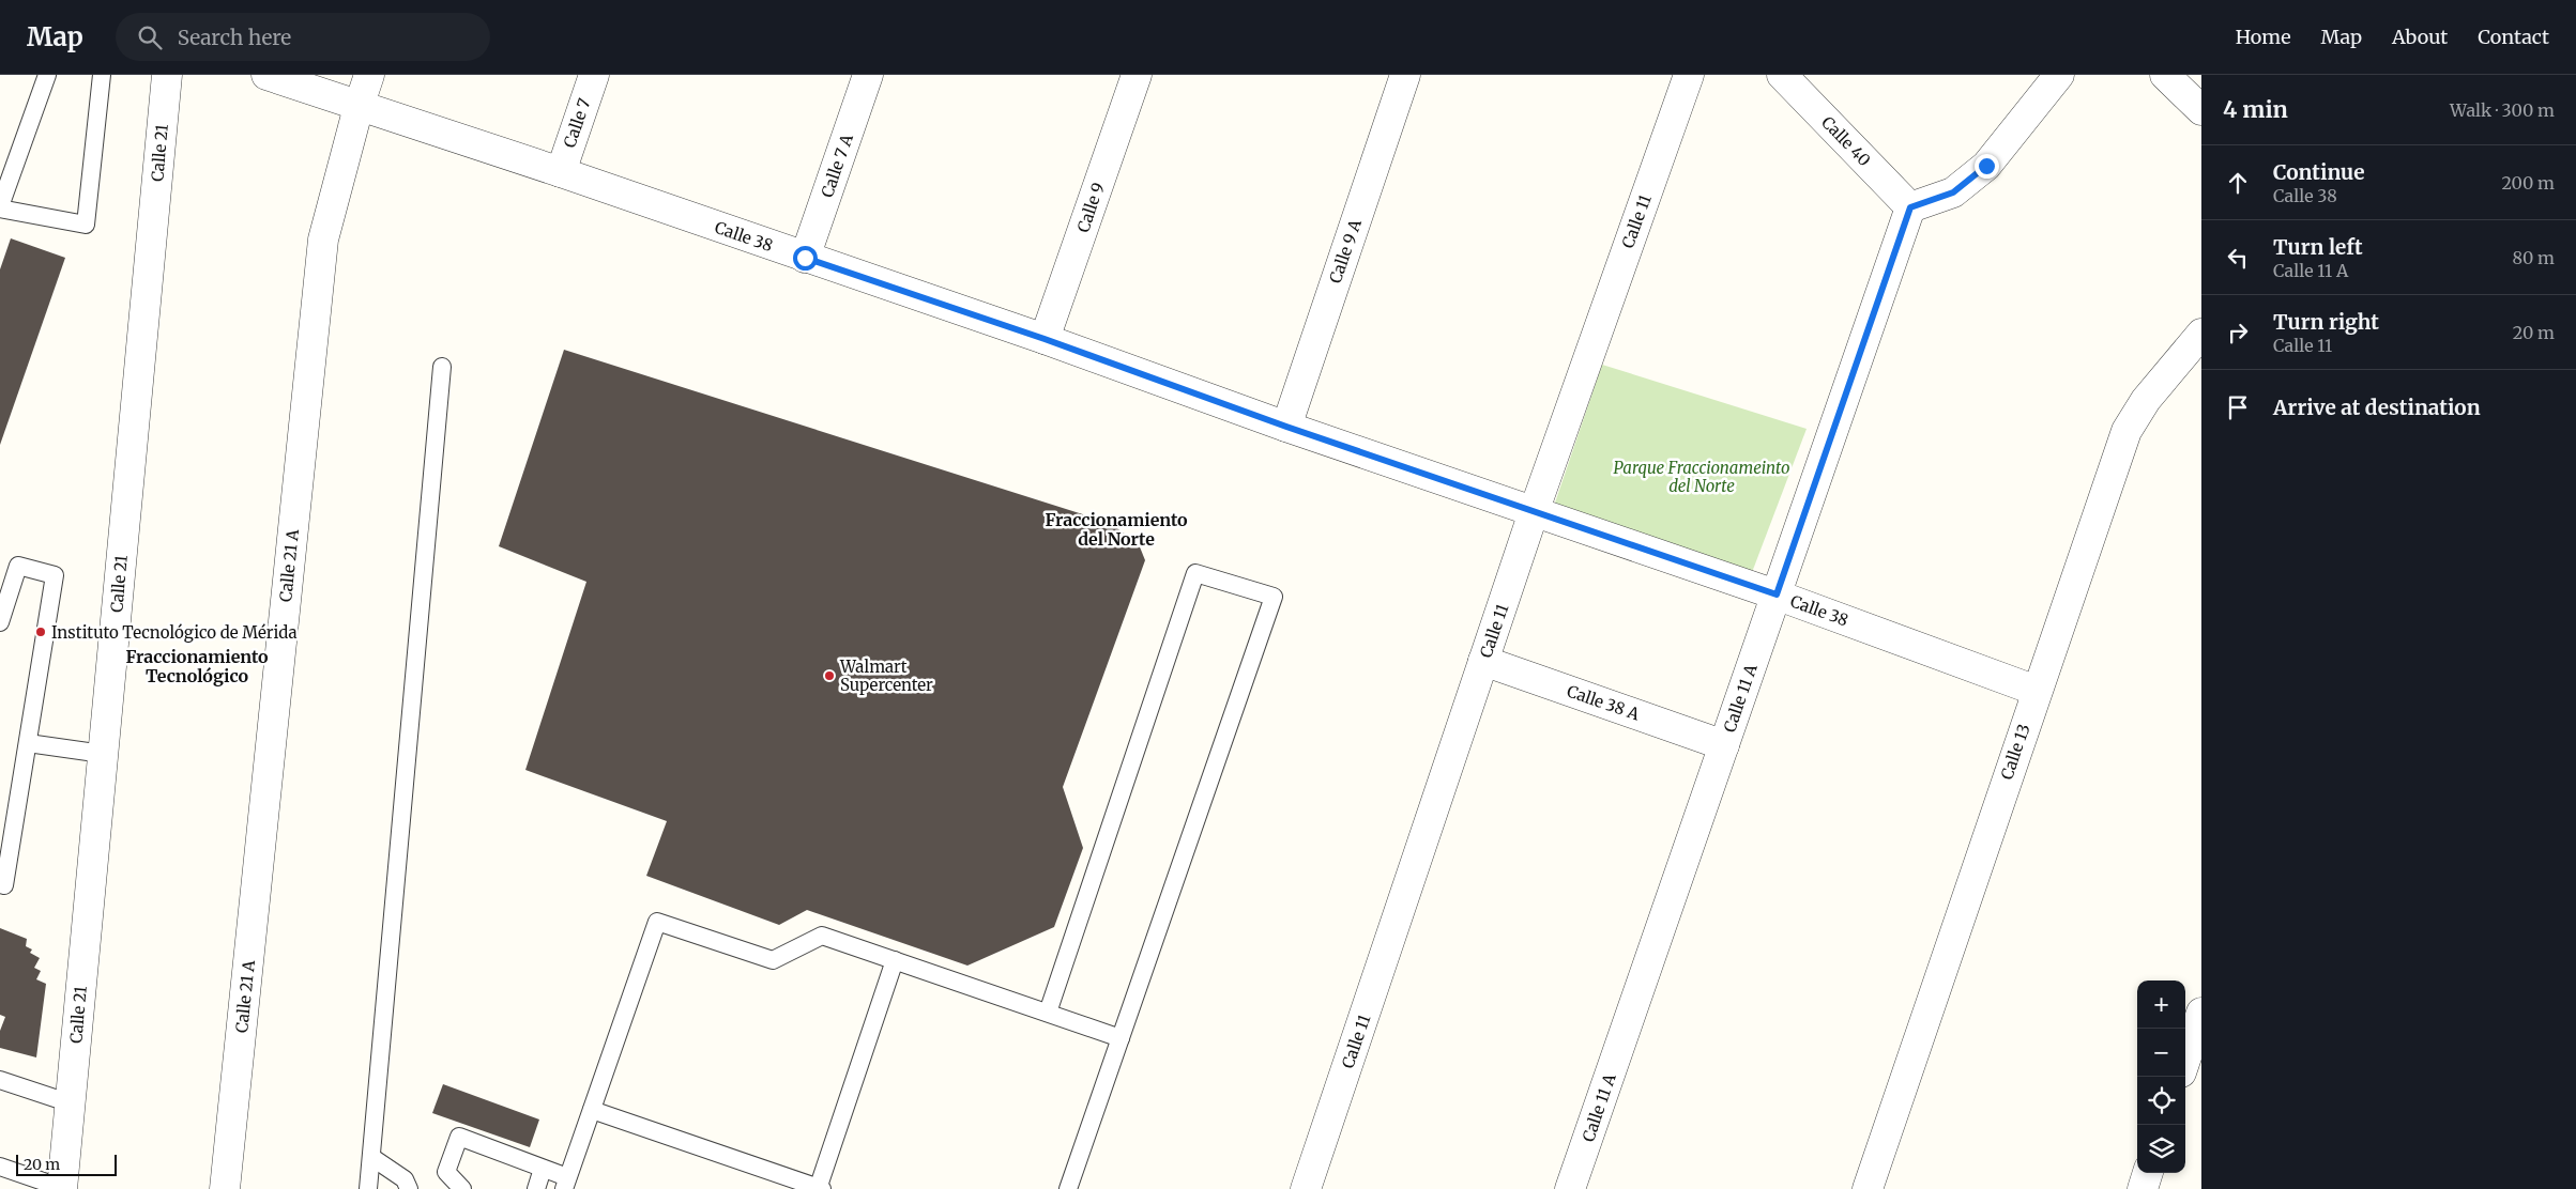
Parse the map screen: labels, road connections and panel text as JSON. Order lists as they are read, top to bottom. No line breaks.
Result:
{"streets":{"street":["Calle 7","Calle 40","Calle 21","Calle 7 A","Calle 9","Calle 11","Calle 38","Calle 9 A","Calle 21 A","Calle 11 A","Calle 38 A","Calle 13"]},"crossings":[["Calle 7","Calle 38"],["Calle 40","Calle 11 A"],["Calle 7 A","Calle 38"],["Calle 9","Calle 38"],["Calle 11","Calle 38"],["Calle 11","Calle 38 A"],["Calle 38","Calle 9 A"],["Calle 38","Calle 21 A"],["Calle 38","Calle 11 A"],["Calle 38","Calle 13"],["Calle 11 A","Calle 38 A"]],"districts":["Fraccionamiento del Norte","Fraccionamiento Tecnológico"],"parks":["Parque Fraccionameinto del Norte"],"places":["Instituto Tecnológico de Mérida","Walmart Supercenter"],"scale_bar":"20 m","page":{"header":"Map","search":"Search here","nav":["Home","Map","About","Contact"],"heading":["4 min","Walk · 300 m"],"list":[["Continue","Calle 38","200 m"],["Turn left","Calle 11 A","80 m"],["Turn right","Calle 11","20 m"],"Arrive at destination"],"map_buttons":["+","−"],"scale":"20 m"}}
